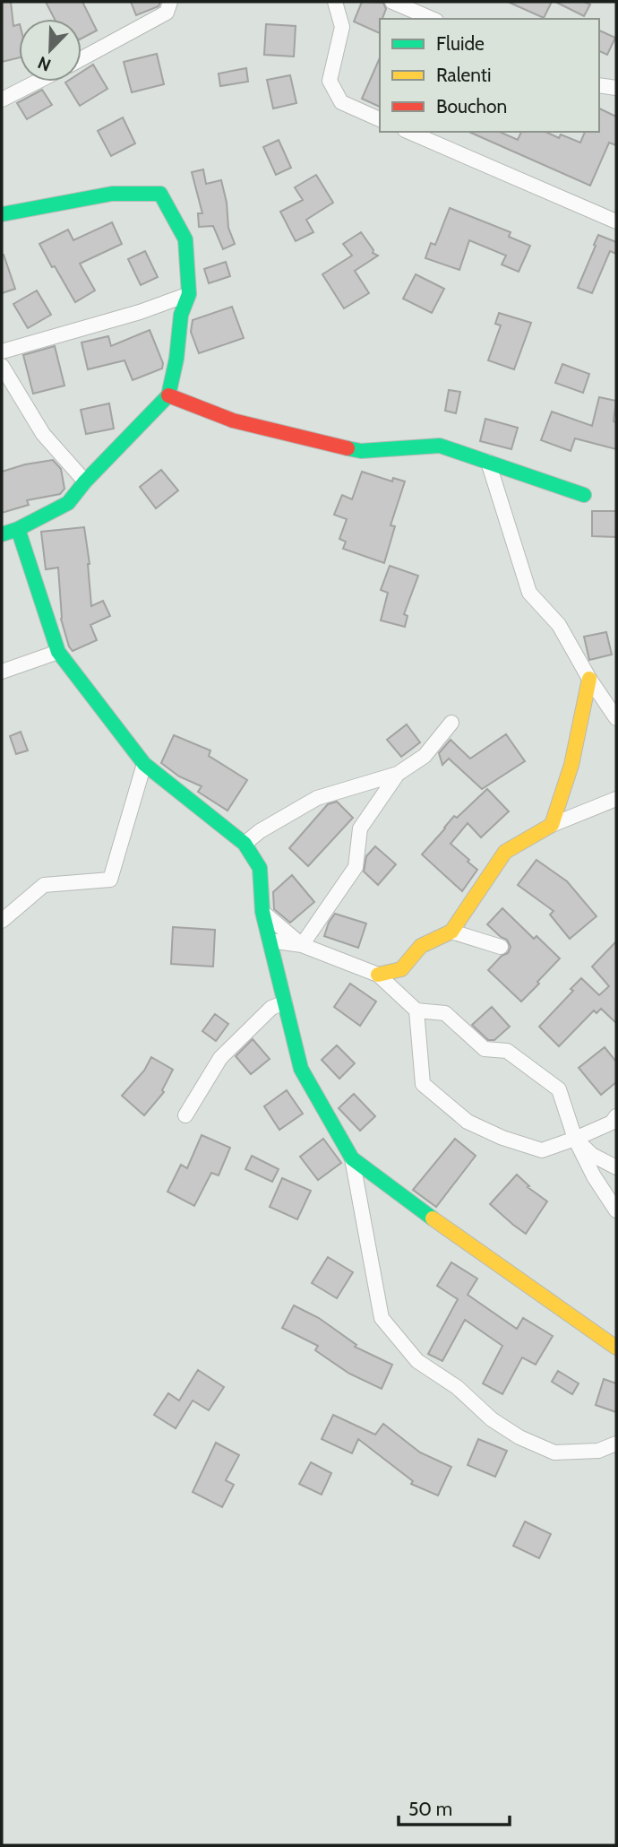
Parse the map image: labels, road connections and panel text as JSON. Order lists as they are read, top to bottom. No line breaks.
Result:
{"legend":["Fluide","Ralenti","Bouchon"],"scale_bar":"50 m","north":"bottom left"}
